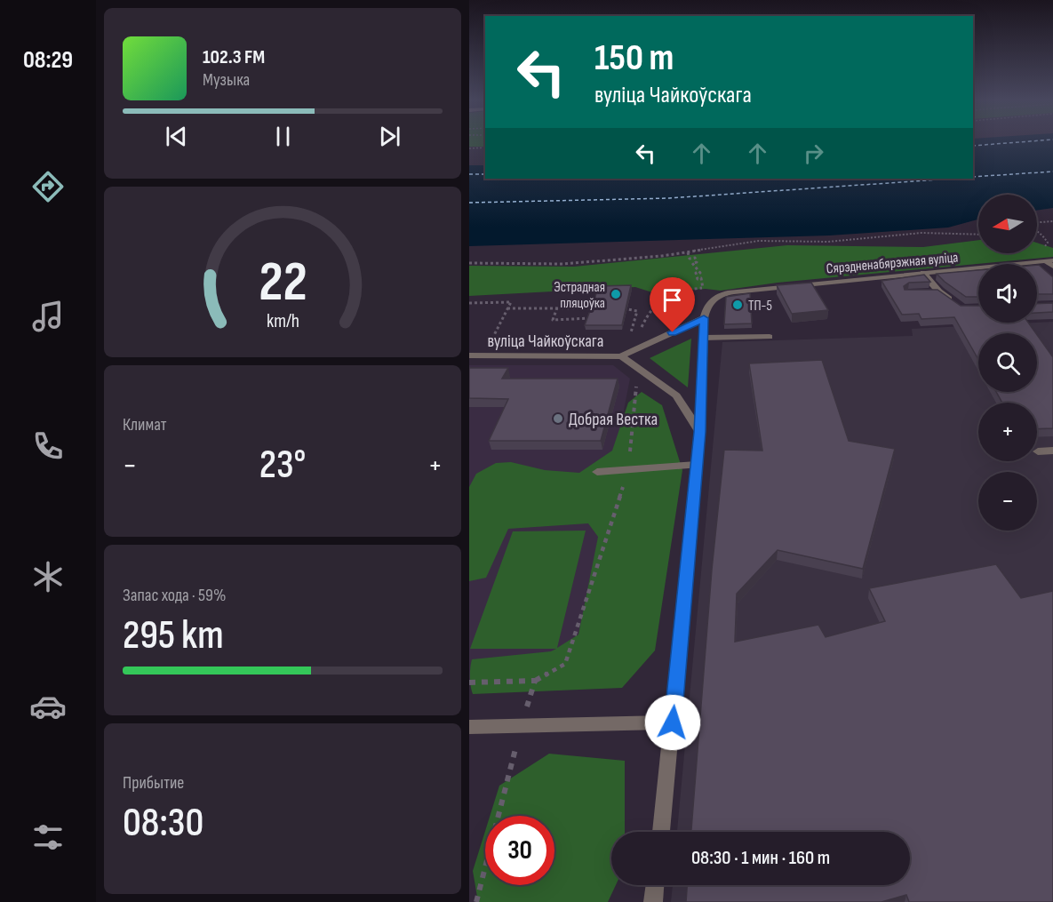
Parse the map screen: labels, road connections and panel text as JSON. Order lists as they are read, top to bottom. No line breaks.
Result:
{"streets":{"street":["Сярэдненабярэжная вуліца","вуліца Чайкоўскага"]},"crossings":[["Сярэдненабярэжная вуліца","вуліца Чайкоўскага"]],"places":["Эстрадная пляцоўка","ТП-5","Добрая Вестка"],"north":"left","page":{"tabs":"08:29","turn":["150 m","вуліца Чайкоўскага"],"song":["102.3 FM","Музыка"],"map_buttons":["+","−"],"tile":["Климат",["Запас хода · 59%","295 km"],["Прибытие","08:30"]],"heat":["−","23°","+"],"limit":"30","trip":"08:30 · 1 мин · 160 m","gauge":["22","km/h"]}}
